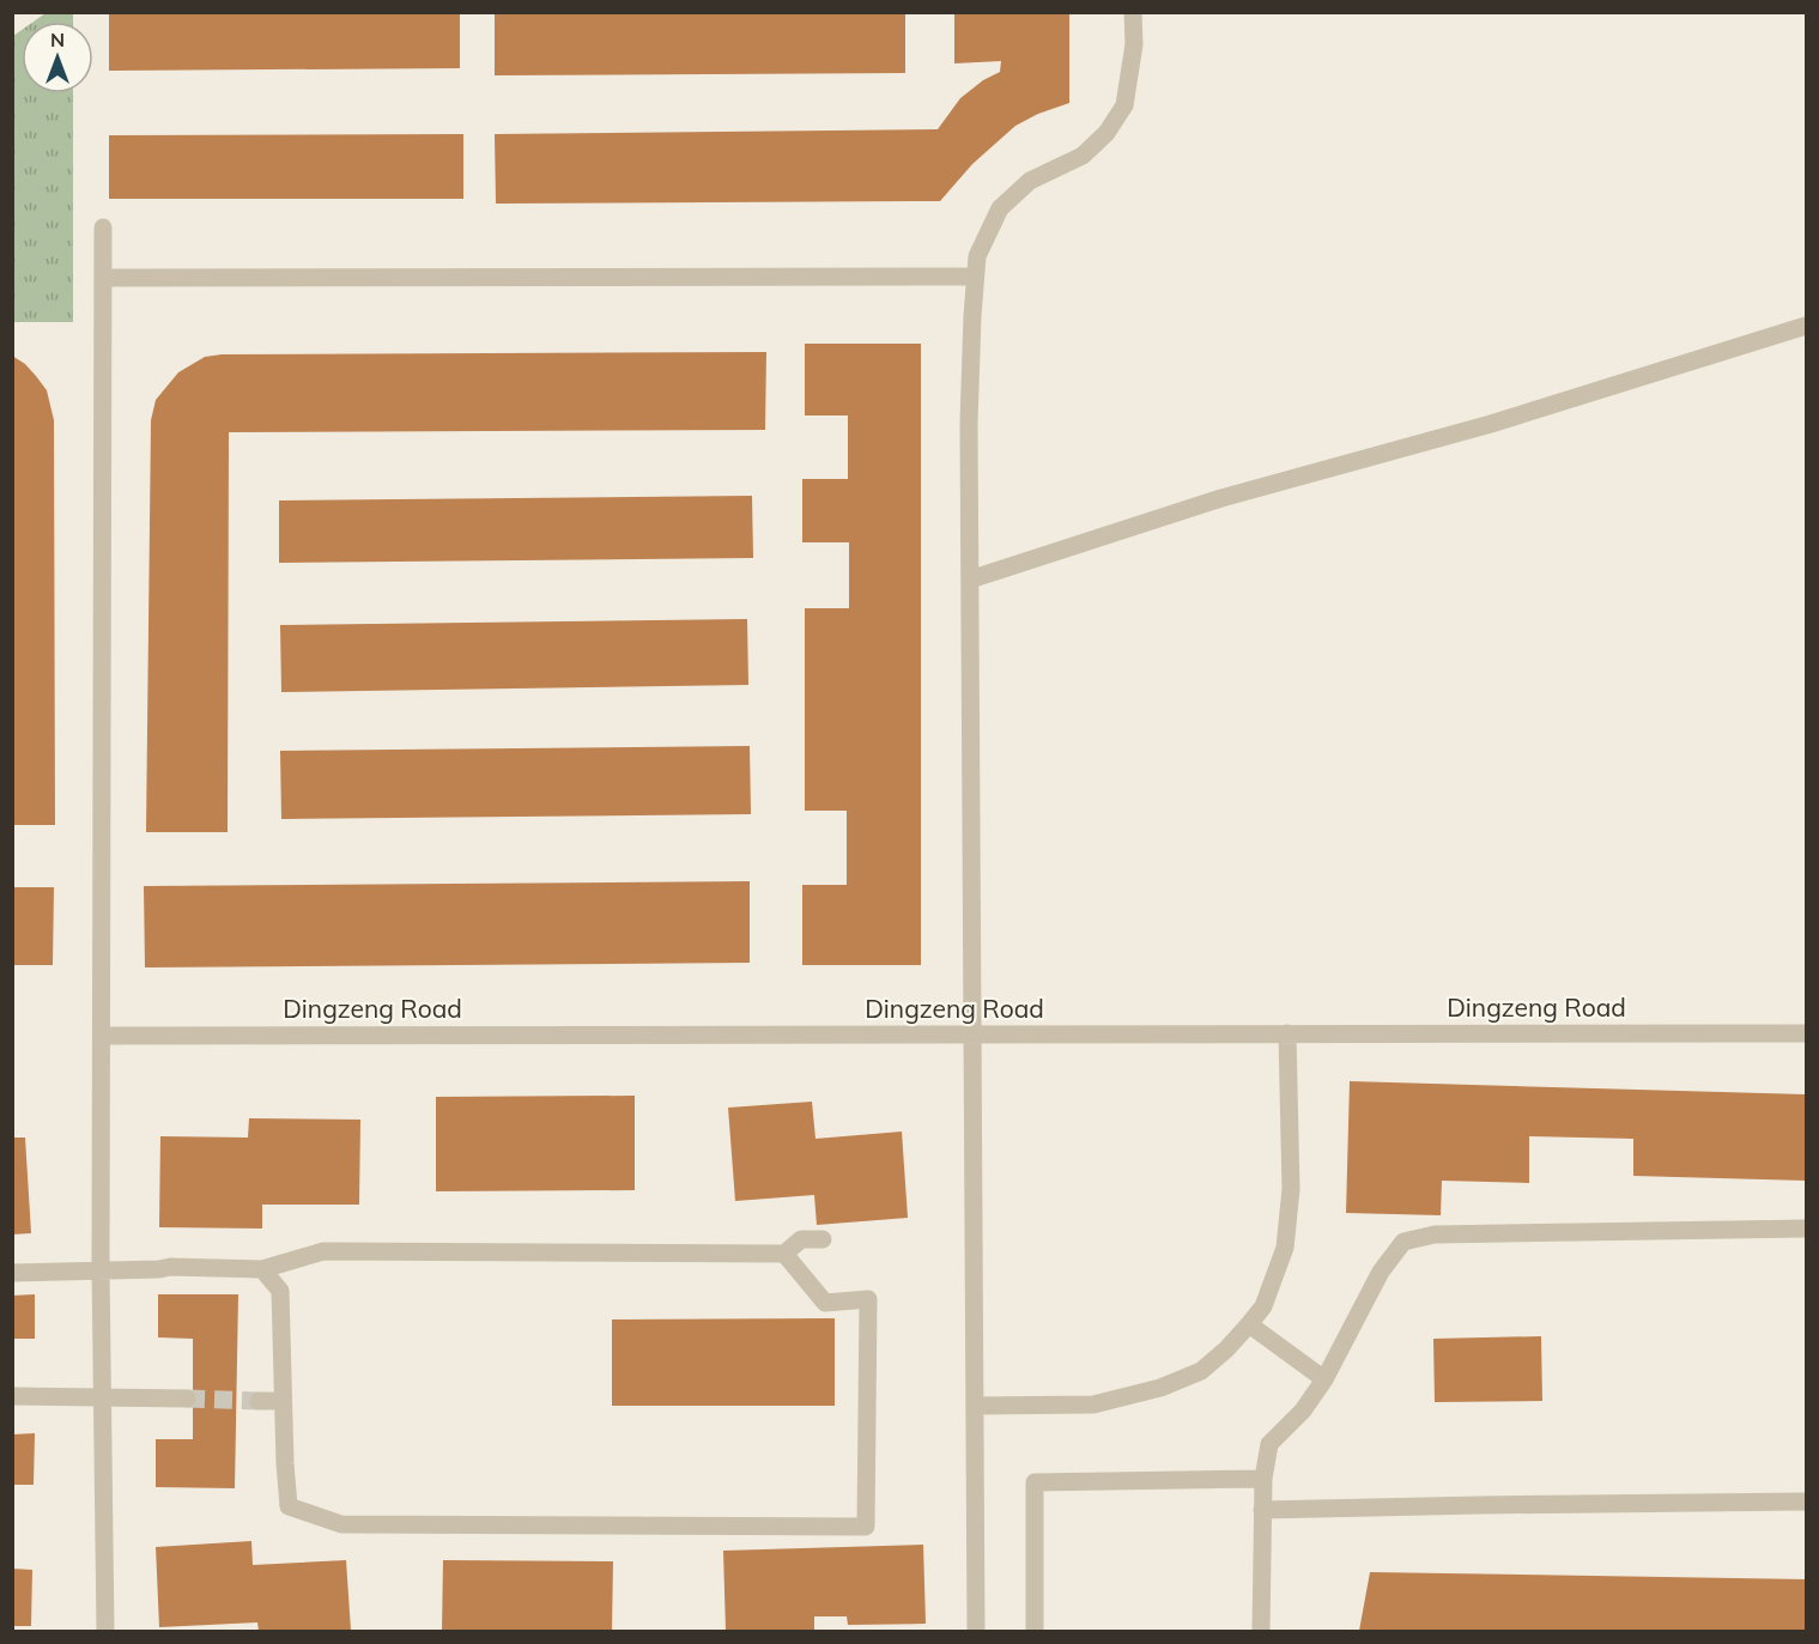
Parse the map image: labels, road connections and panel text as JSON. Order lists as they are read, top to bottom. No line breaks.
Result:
{"streets":{"street":["Dingzeng Road"]},"north":"top"}
